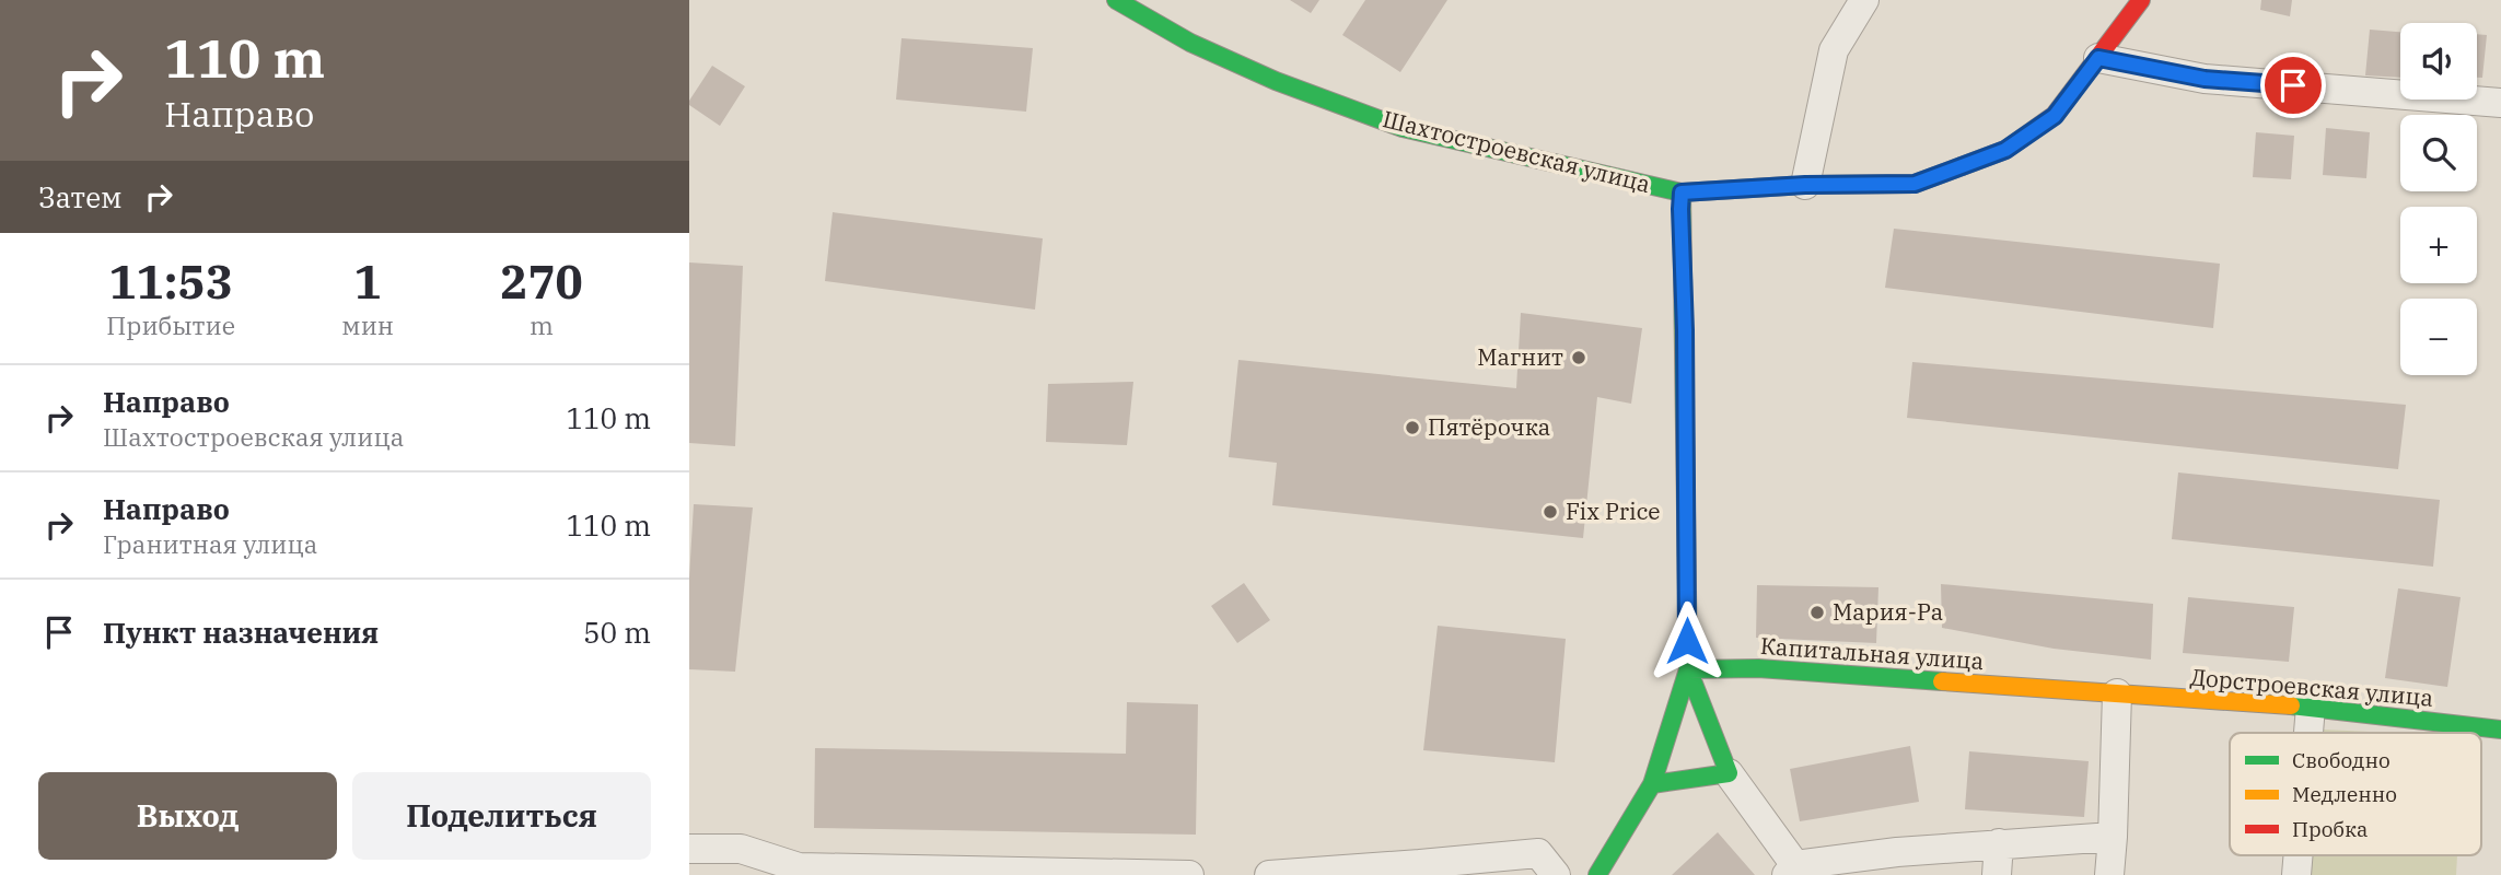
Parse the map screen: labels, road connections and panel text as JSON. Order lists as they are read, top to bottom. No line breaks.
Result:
{"streets":{"street":["Шахтостроевская улица","Капитальная улица","Дорстроевская улица"]},"crossings":[["Капитальная улица","Дорстроевская улица"]],"places":["Магнит","Пятёрочка","Fix Price","Мария-Ра"],"legend":["Свободно","Медленно","Пробка"],"page":{"turn":["110 m","Направо"],"map_buttons":["+","−"],"then":"Затем","eta":["11:53","Прибытие","1","мин","270","m"],"list":[{"name":"Направо","note":"Шахтостроевская улица","value":"110 m"},{"name":"Направо","note":"Гранитная улица","value":"110 m"},{"name":"Пункт назначения","value":"50 m"}],"buttons":["Выход","Поделиться"]}}
